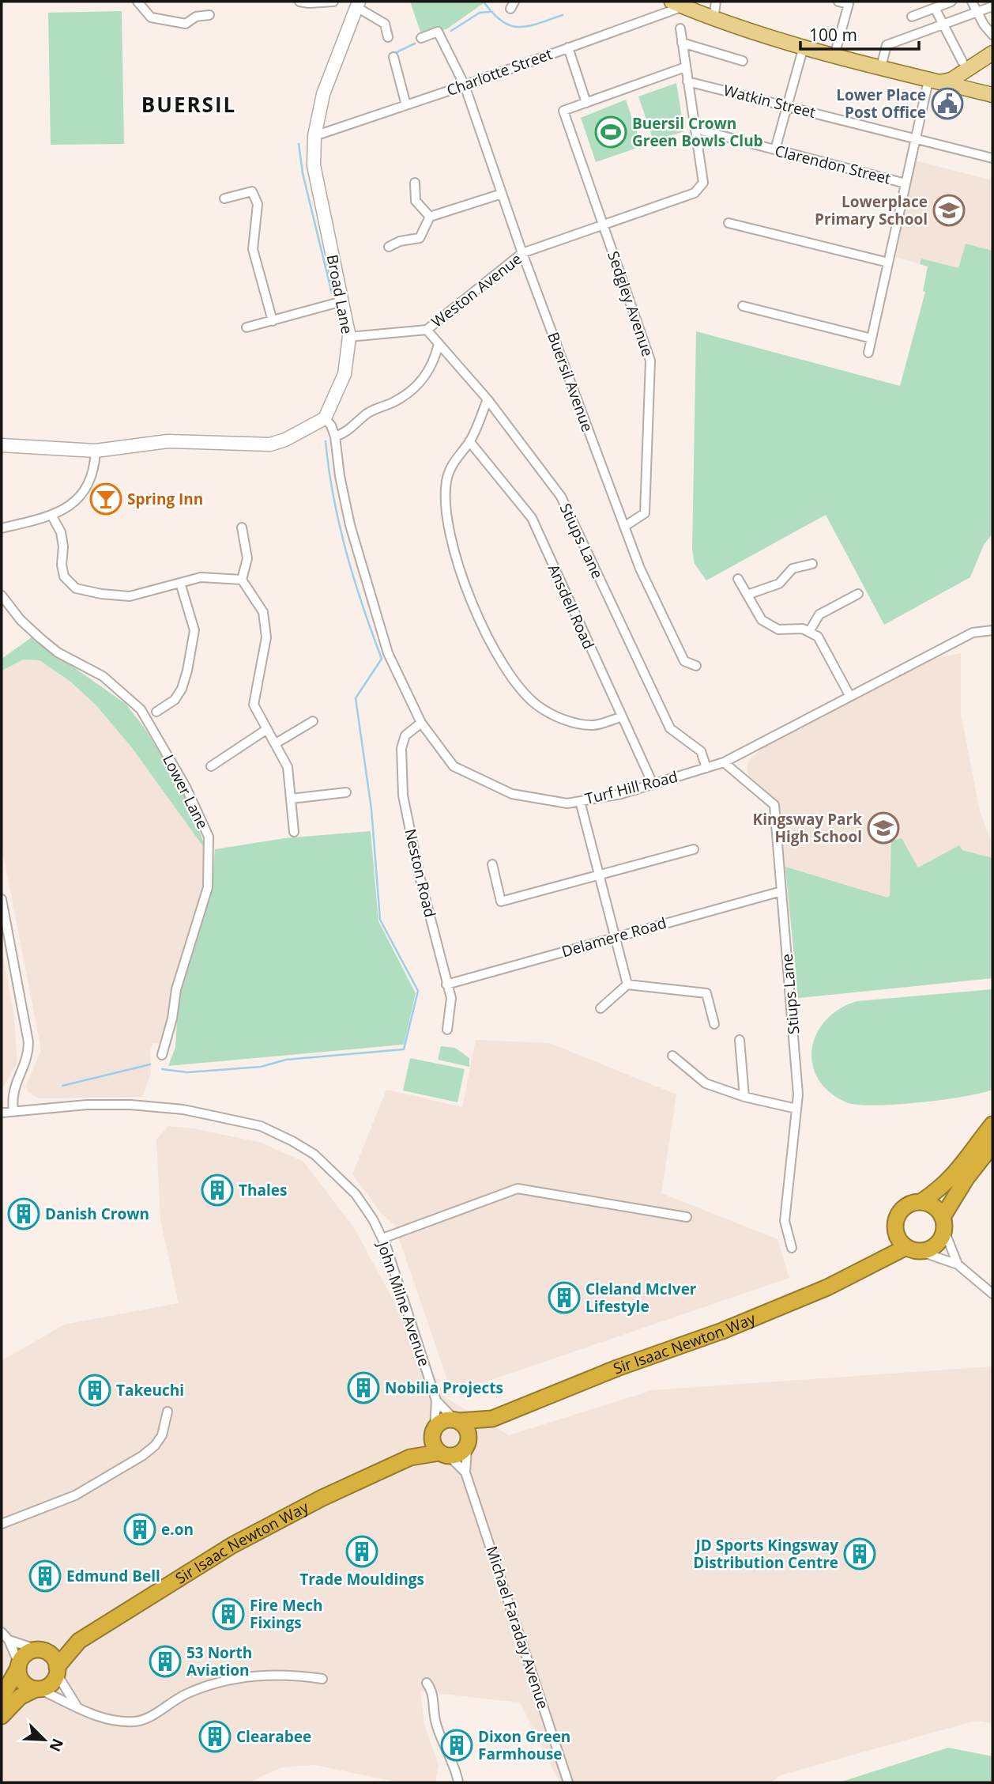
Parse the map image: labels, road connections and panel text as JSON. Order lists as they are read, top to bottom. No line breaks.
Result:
{"streets":{"highway":["Sir Isaac Newton Way"],"main road":["Broad Lane"],"street":["Charlotte Street","Watkin Street","Clarendon Street","Weston Avenue","Sedgley Avenue","Buersil Avenue","Stiups Lane","Ansdell Road","Turf Hill Road","Lower Lane","Neston Road","Delamere Road","John Milne Avenue","Michael Faraday Avenue"]},"crossings":[["Charlotte Street","Broad Lane"],["Charlotte Street","Buersil Avenue"],["Clarendon Street","Weston Avenue"],["Weston Avenue","Broad Lane"],["Weston Avenue","Sedgley Avenue"],["Weston Avenue","Buersil Avenue"],["Weston Avenue","Stiups Lane"],["Broad Lane","Turf Hill Road"],["Sedgley Avenue","Buersil Avenue"],["Stiups Lane","Turf Hill Road"],["Stiups Lane","Delamere Road"],["Ansdell Road","Turf Hill Road"],["Turf Hill Road","Neston Road"],["Neston Road","Delamere Road"],["John Milne Avenue","Sir Isaac Newton Way"]],"districts":["BUERSIL"],"places":{"public building":["Lower Place Post Office"],"sports":["Buersil Crown Green Bowls Club"],"school or university":["Lowerplace Primary School","Kingsway Park High School"],"bar":["Spring Inn"],"building":["Thales","Danish Crown","Cleland McIver Lifestyle","Nobilia Projects","Takeuchi","e.on","Trade Mouldings","JD Sports Kingsway Distribution Centre","Edmund Bell","Fire Mech Fixings","53 North Aviation","Clearabee","Dixon Green Farmhouse"]},"scale_bar":"100 m","north":"bottom right"}
